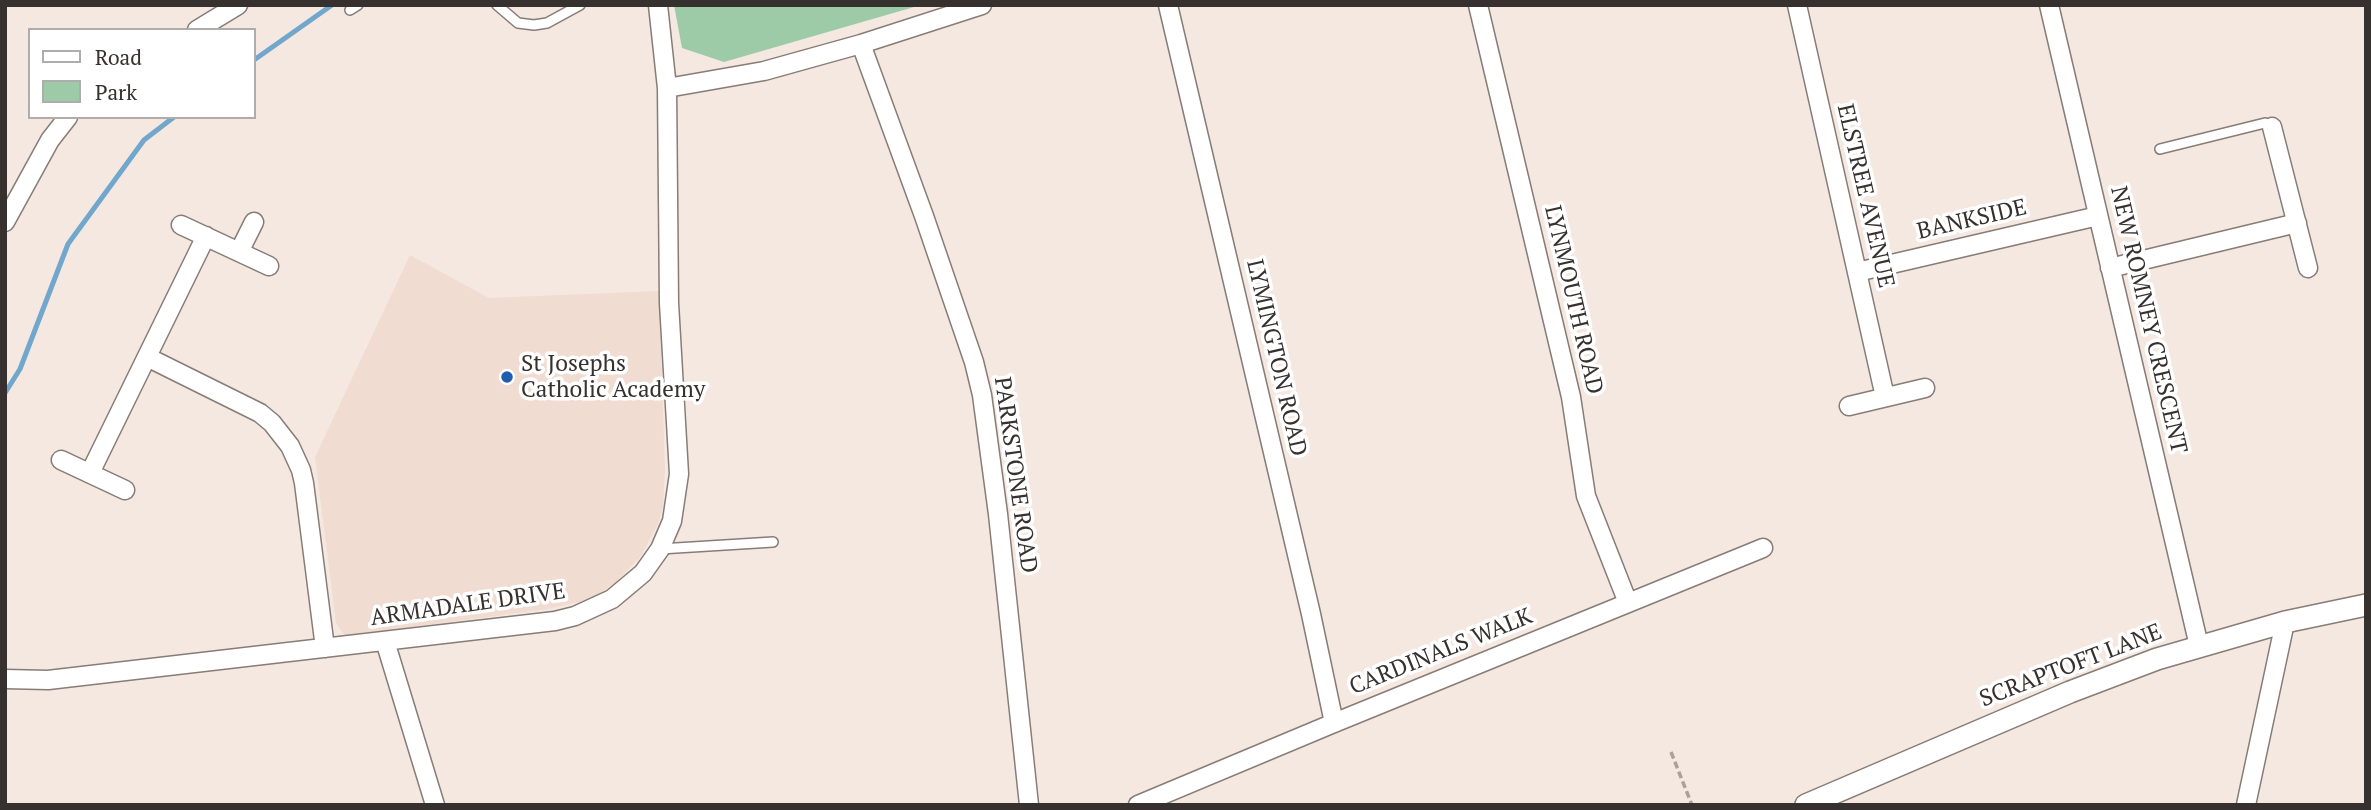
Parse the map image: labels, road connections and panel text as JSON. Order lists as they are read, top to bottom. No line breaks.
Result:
{"streets":{"street":["ELSTREE AVENUE","BANKSIDE","LYNMOUTH ROAD","NEW ROMNEY CRESCENT","LYMINGTON ROAD","PARKSTONE ROAD","ARMADALE DRIVE","CARDINALS WALK","SCRAPTOFT LANE"]},"crossings":[["ELSTREE AVENUE","BANKSIDE"],["BANKSIDE","NEW ROMNEY CRESCENT"],["LYNMOUTH ROAD","CARDINALS WALK"],["NEW ROMNEY CRESCENT","SCRAPTOFT LANE"],["LYMINGTON ROAD","CARDINALS WALK"]],"places":["St Josephs Catholic Academy"],"legend":["Road","Park"]}
